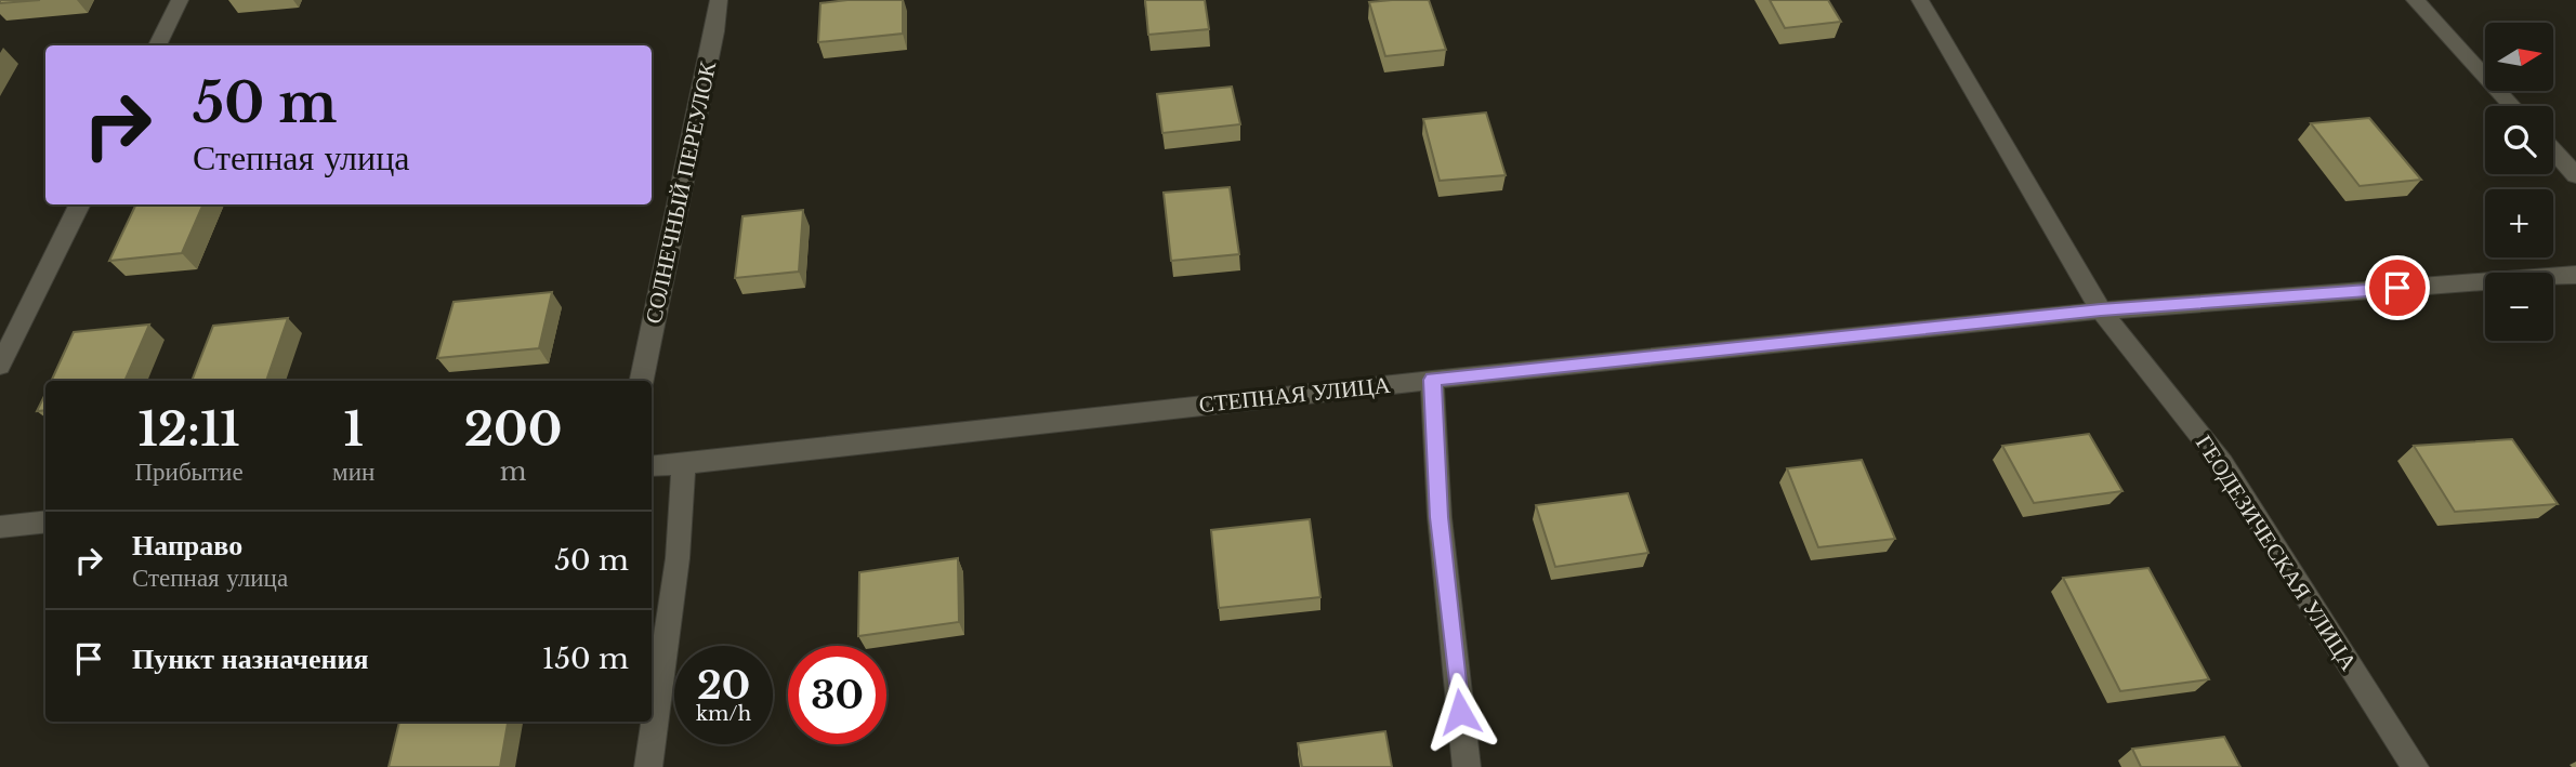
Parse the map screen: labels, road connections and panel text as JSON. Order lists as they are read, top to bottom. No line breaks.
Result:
{"streets":{"street":["СОЛНЕЧНЫЙ ПЕРЕУЛОК","СТЕПНАЯ УЛИЦА","ГЕОДЕЗИЧЕСКАЯ УЛИЦА"]},"crossings":[["СТЕПНАЯ УЛИЦА","ГЕОДЕЗИЧЕСКАЯ УЛИЦА"]],"north":"right","page":{"map_buttons":["+","−"],"turn":["50 m","Степная улица"],"eta":["12:11","Прибытие","1","мин","200","m"],"list":[{"name":"Направо","note":"Степная улица","value":"50 m"},{"name":"Пункт назначения","value":"150 m"}],"speed":"20 km/h","limit":"30"}}
